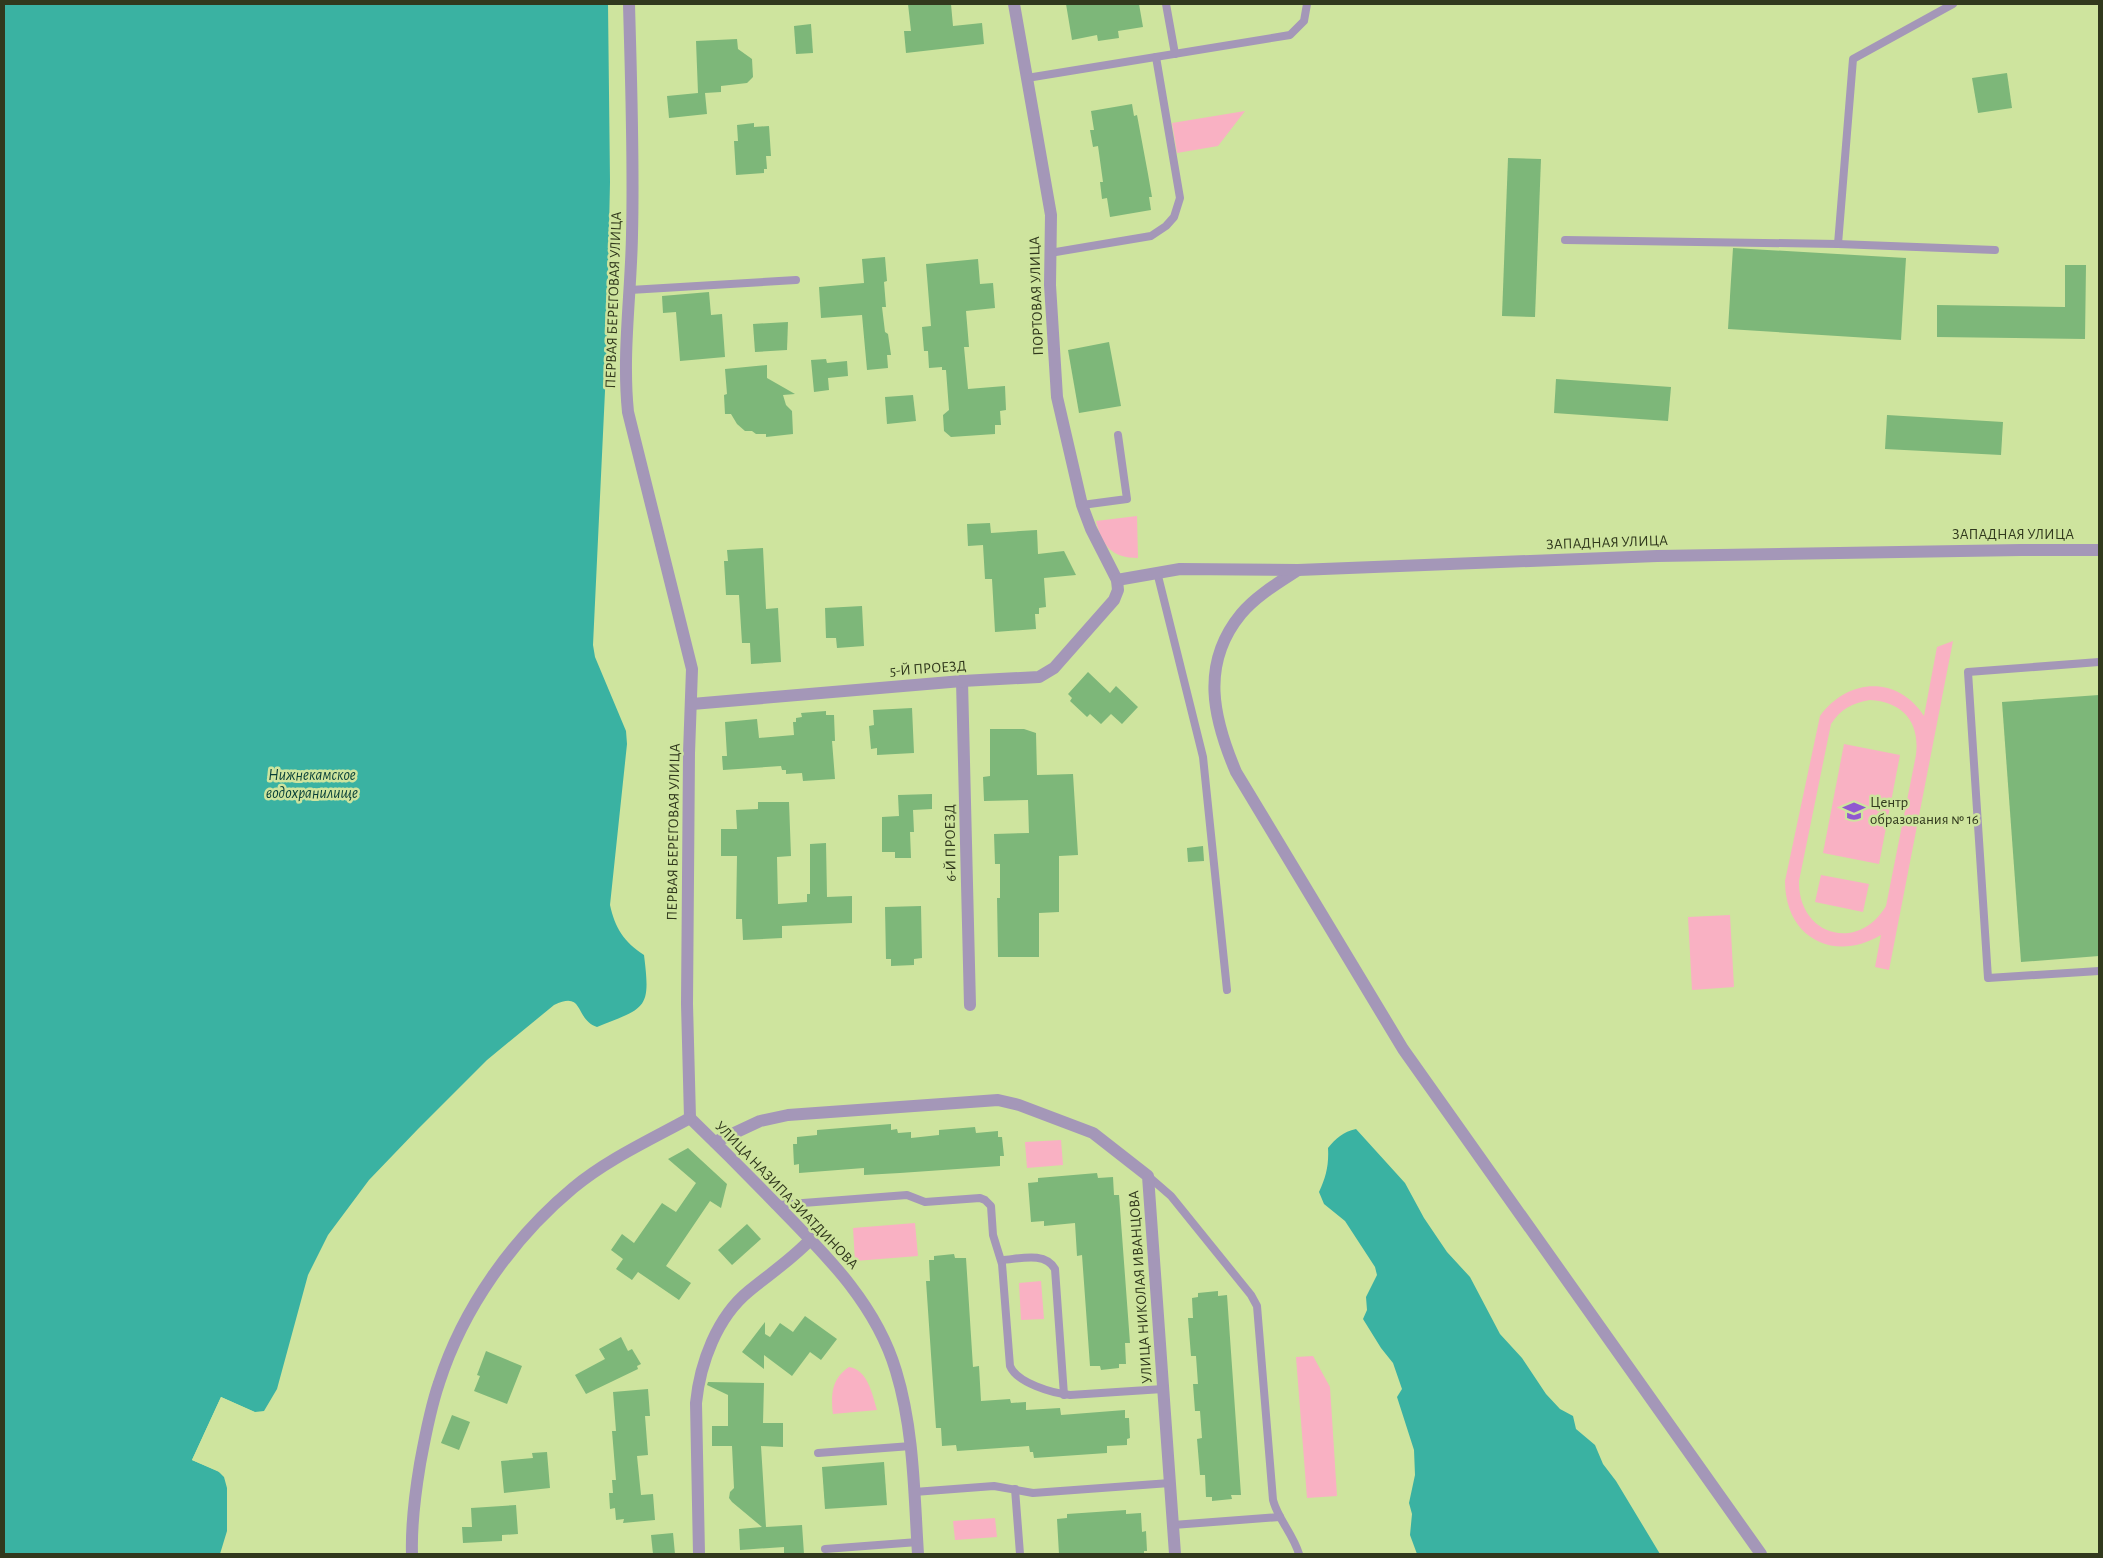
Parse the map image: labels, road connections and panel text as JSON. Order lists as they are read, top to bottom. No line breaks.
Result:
{"streets":{"street":["ПОРТОВАЯ УЛИЦА","ПЕРВАЯ БЕРЕГОВАЯ УЛИЦА","ЗАПАДНАЯ УЛИЦА","5-Й ПРОЕЗД","6-Й ПРОЕЗД","УЛИЦА НАЗИПА ЗИАТДИНОВА","УЛИЦА НИКОЛАЯ ИВАНЦОВА"]},"crossings":[["ПОРТОВАЯ УЛИЦА","ЗАПАДНАЯ УЛИЦА"],["ПОРТОВАЯ УЛИЦА","5-Й ПРОЕЗД"],["ПЕРВАЯ БЕРЕГОВАЯ УЛИЦА","5-Й ПРОЕЗД"],["ПЕРВАЯ БЕРЕГОВАЯ УЛИЦА","УЛИЦА НАЗИПА ЗИАТДИНОВА"],["ЗАПАДНАЯ УЛИЦА","5-Й ПРОЕЗД"],["5-Й ПРОЕЗД","6-Й ПРОЕЗД"],["УЛИЦА НАЗИПА ЗИАТДИНОВА","УЛИЦА НИКОЛАЯ ИВАНЦОВА"]],"water":["Нижнекамское водохранилище"],"places":{"school or university":["Центр образования № 16"]}}
